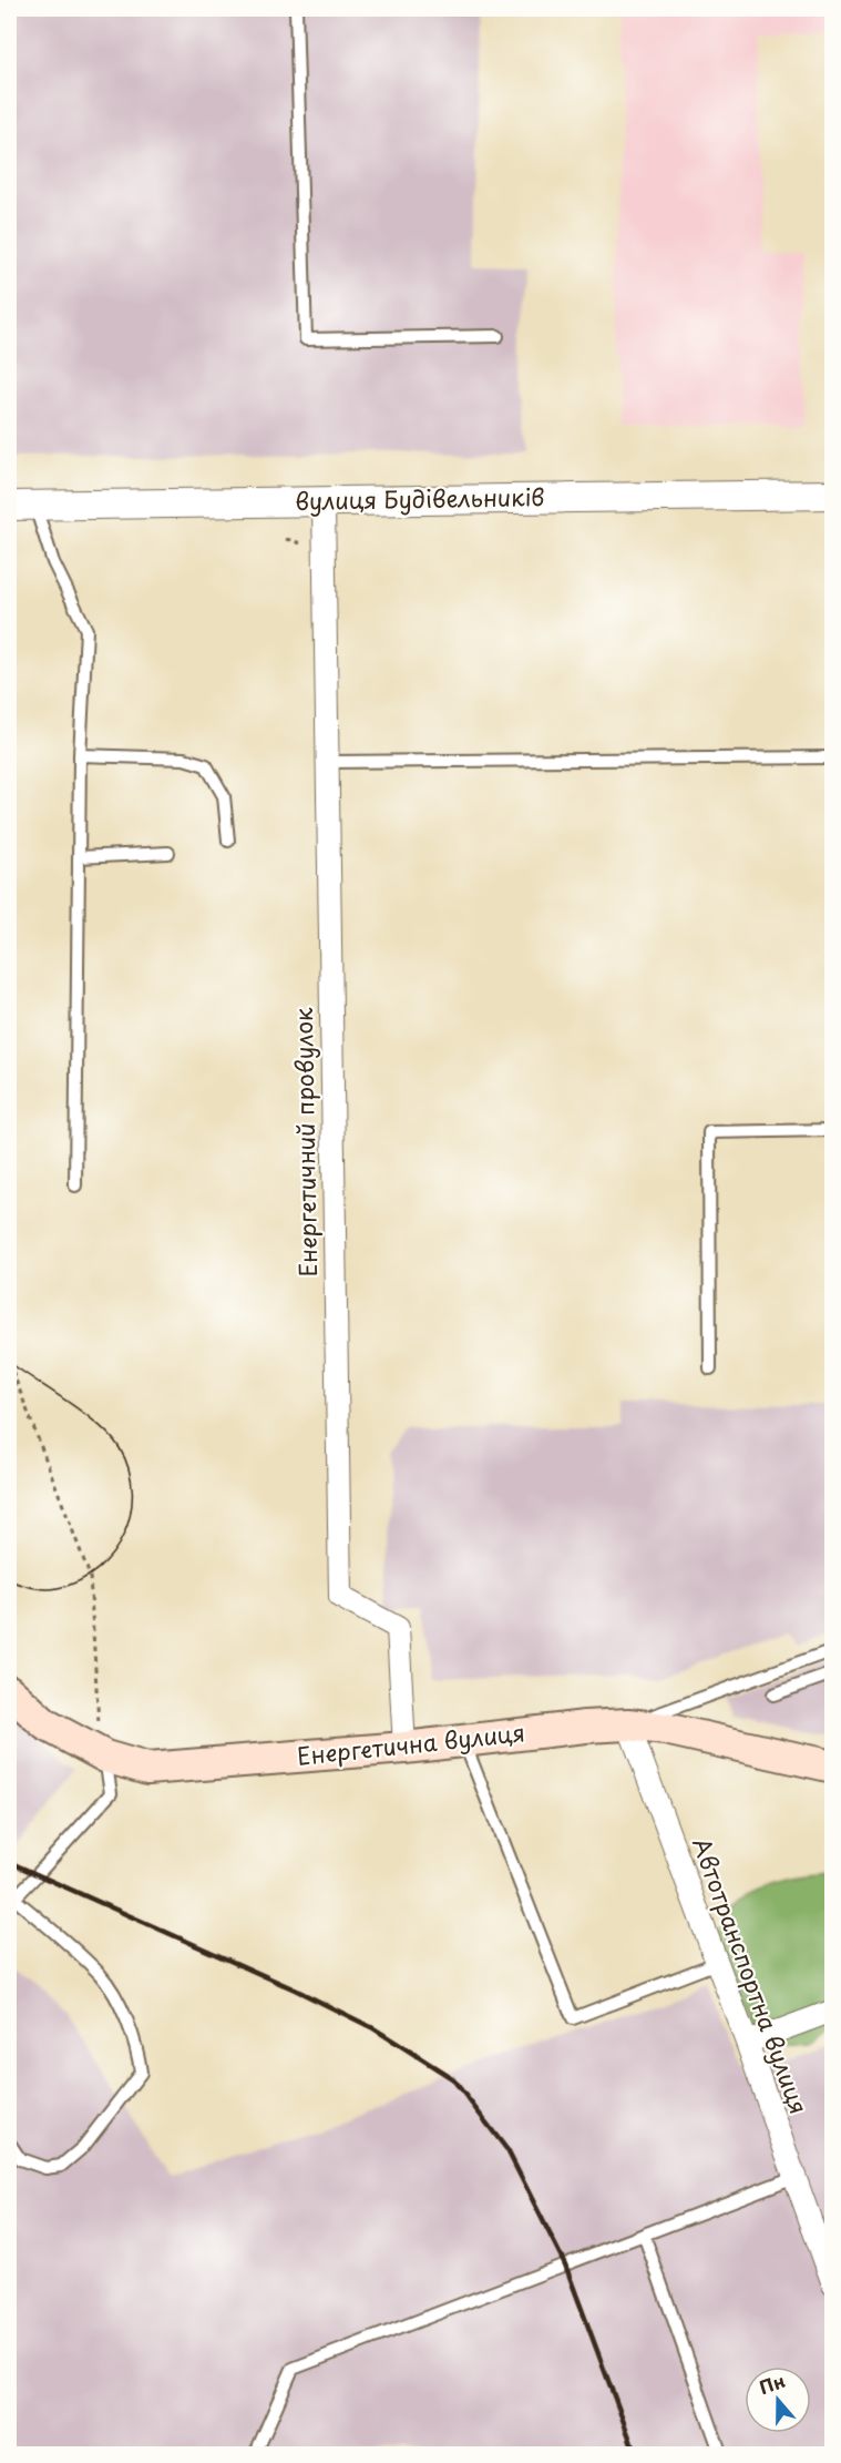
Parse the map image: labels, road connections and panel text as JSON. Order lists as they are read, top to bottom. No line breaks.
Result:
{"streets":{"main road":["Енергетична вулиця"],"street":["вулиця Будівельників","Енергетичний провулок","Автотранспортна вулиця"]},"crossings":[["вулиця Будівельників","Енергетичний провулок"],["Енергетичний провулок","Енергетична вулиця"],["Енергетична вулиця","Автотранспортна вулиця"]],"north":"top"}
